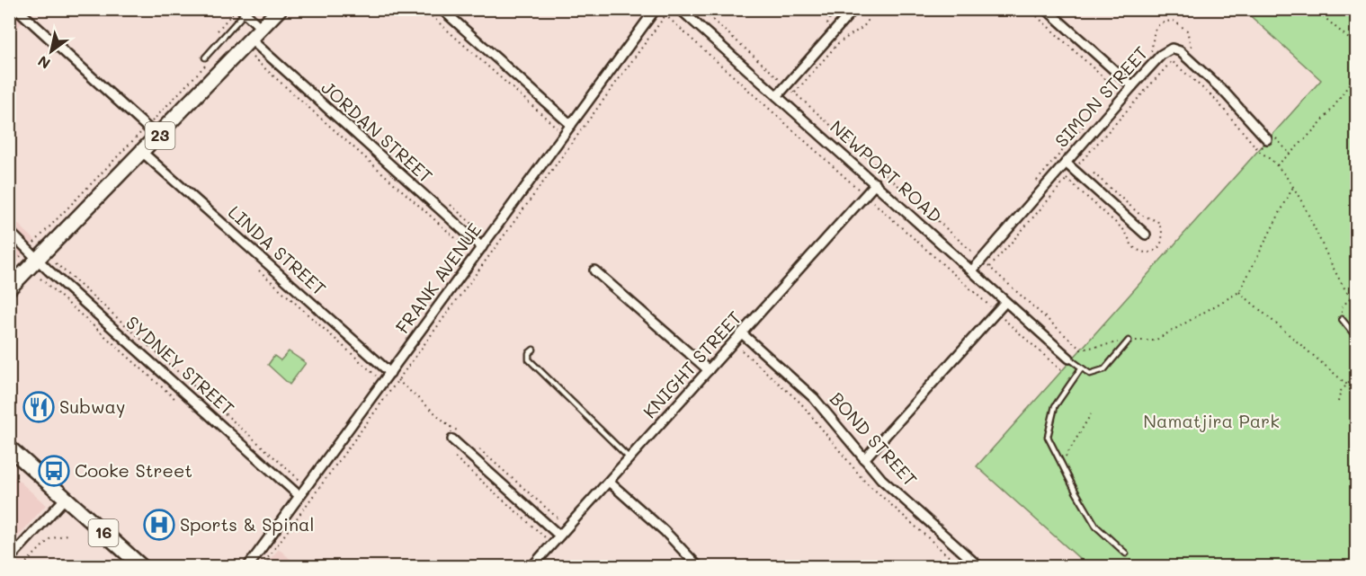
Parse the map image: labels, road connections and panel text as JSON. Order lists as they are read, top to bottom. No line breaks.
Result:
{"streets":{"main road":["23","16"],"street":["SIMON STREET","JORDAN STREET","NEWPORT ROAD","LINDA STREET","FRANK AVENUE","KNIGHT STREET","SYDNEY STREET","BOND STREET"]},"crossings":[["SIMON STREET","NEWPORT ROAD"],["JORDAN STREET","23"],["JORDAN STREET","FRANK AVENUE"],["23","LINDA STREET"],["23","SYDNEY STREET"],["NEWPORT ROAD","KNIGHT STREET"],["LINDA STREET","FRANK AVENUE"],["FRANK AVENUE","SYDNEY STREET"],["KNIGHT STREET","BOND STREET"]],"parks":["Namatjira Park"],"places":{"restaurant":["Subway"],"bus stop":["Cooke Street"],"hospital":["Sports & Spinal"]},"north":"bottom left"}
